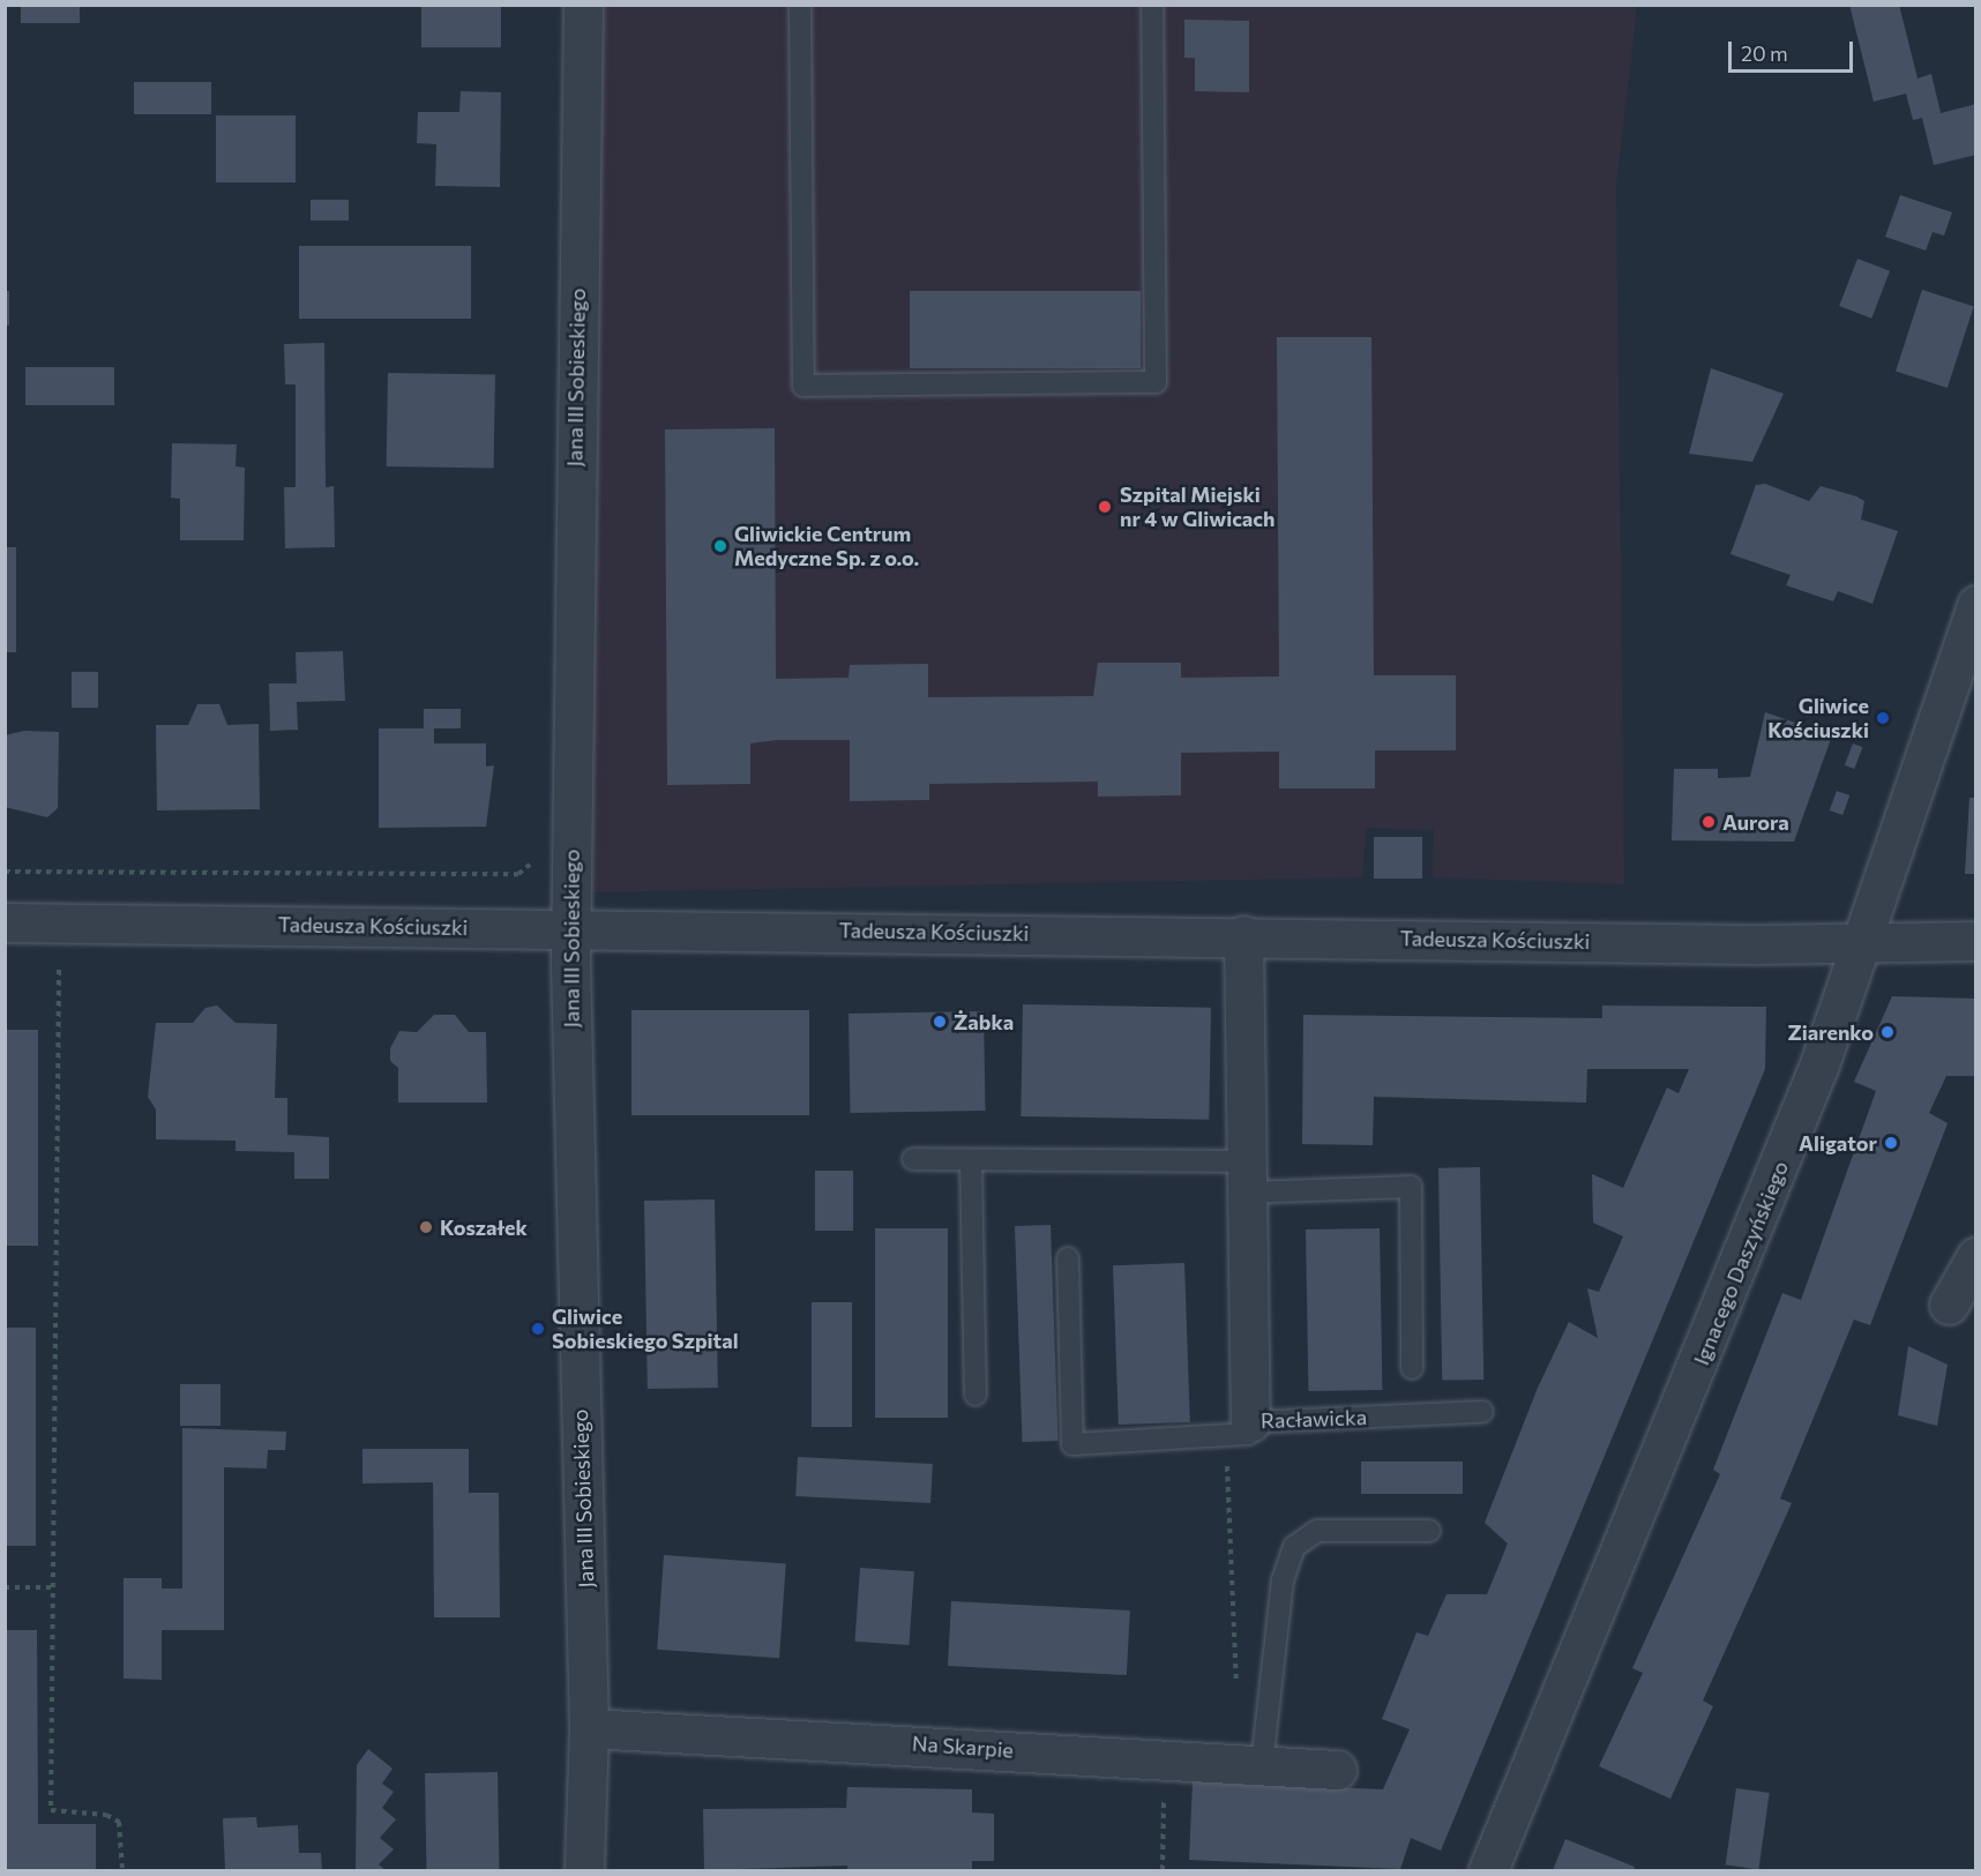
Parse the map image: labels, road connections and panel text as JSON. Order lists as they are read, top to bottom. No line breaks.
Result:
{"streets":{"street":["Jana III Sobieskiego","Tadeusza Kościuszki","Ignacego Daszyńskiego","Racławicka","Na Skarpie"]},"crossings":[["Jana III Sobieskiego","Tadeusza Kościuszki"],["Jana III Sobieskiego","Na Skarpie"],["Tadeusza Kościuszki","Ignacego Daszyńskiego"],["Tadeusza Kościuszki","Racławicka"]],"places":["Szpital Miejski nr 4 w Gliwicach","Gliwickie Centrum Medyczne Sp. z o.o.","Gliwice Kościuszki","Aurora","Żabka","Ziarenko","Aligator","Koszałek","Gliwice Sobieskiego Szpital"],"scale_bar":"20 m"}
